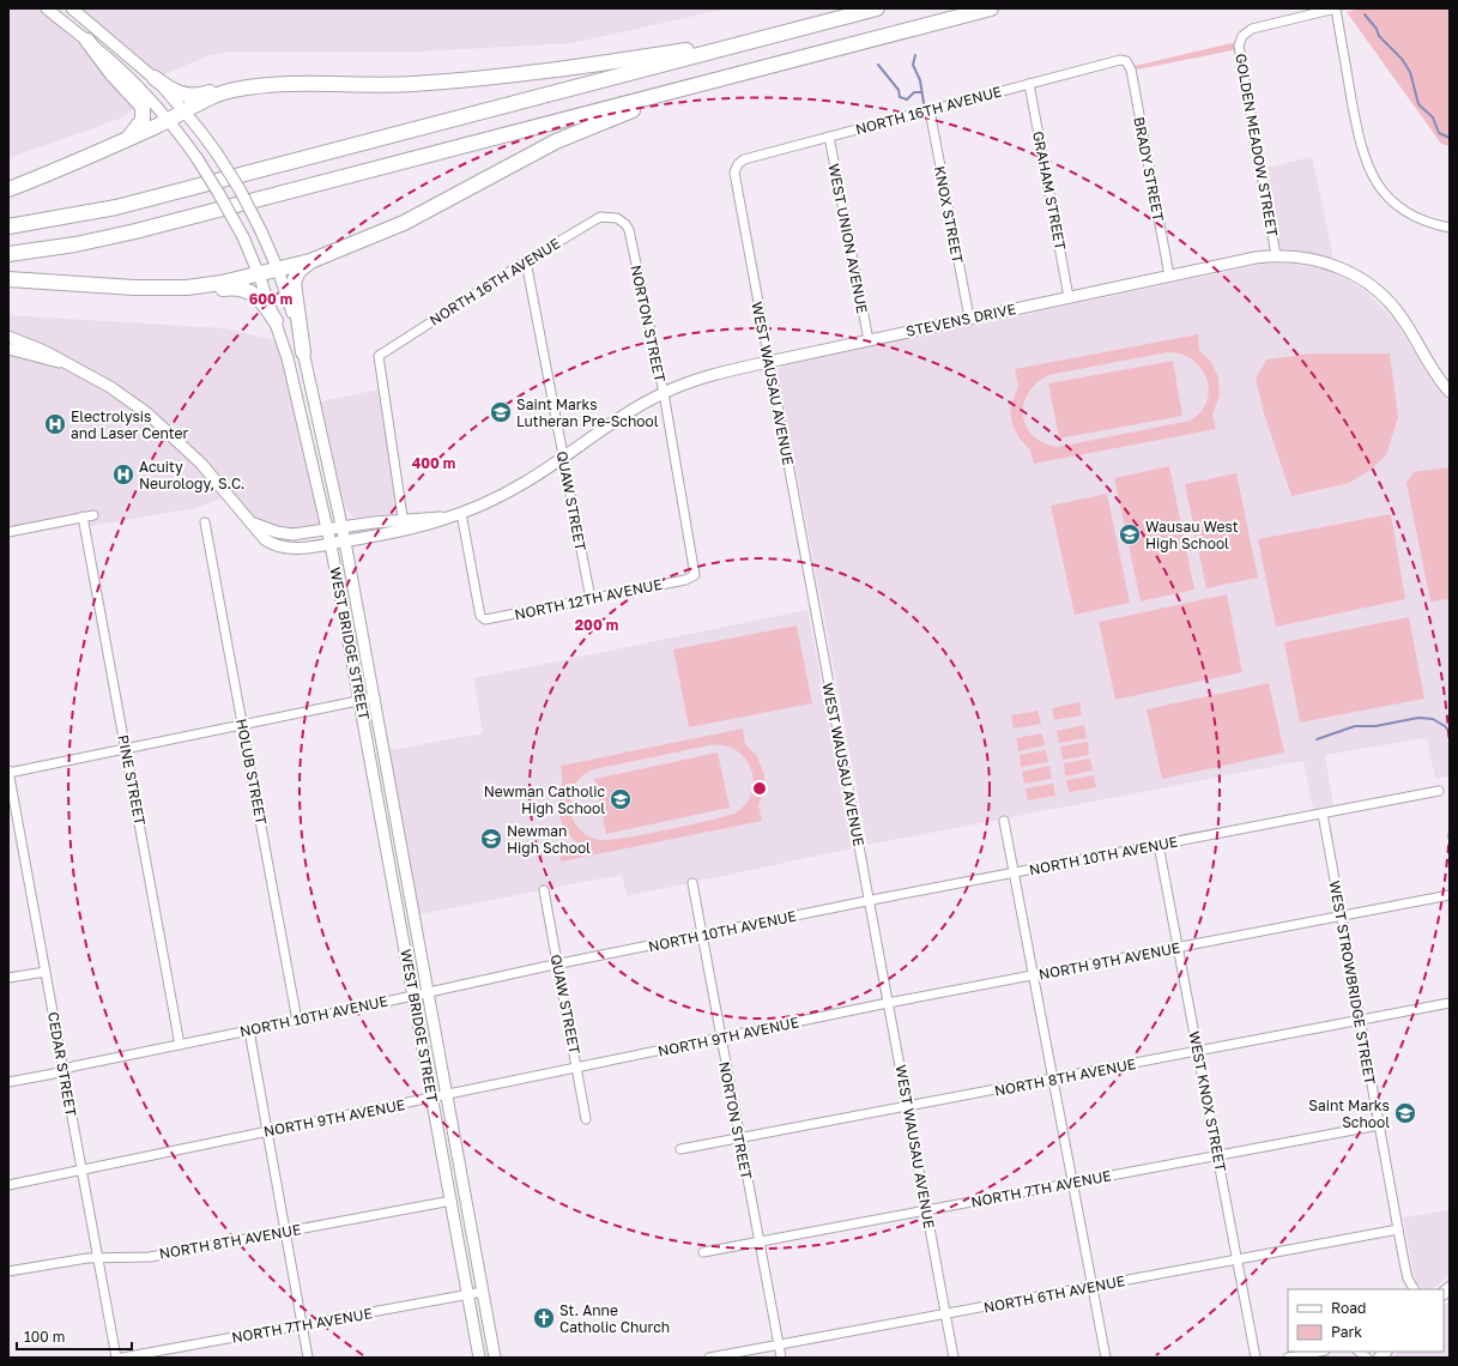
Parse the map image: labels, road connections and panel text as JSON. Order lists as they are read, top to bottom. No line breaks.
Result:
{"streets":{"main road":["STEVENS DRIVE","WEST BRIDGE STREET"],"street":["NORTH 16TH AVENUE","GOLDEN MEADOW STREET","BRADY STREET","GRAHAM STREET","KNOX STREET","WEST UNION AVENUE","NORTON STREET","WEST WAUSAU AVENUE","QUAW STREET","NORTH 12TH AVENUE","HOLUB STREET","PINE STREET","NORTH 10TH AVENUE","NORTH 9TH AVENUE","WEST STROWBRIDGE STREET","CEDAR STREET","NORTH 8TH AVENUE","WEST KNOX STREET","NORTH 7TH AVENUE","NORTH 6TH AVENUE"]},"crossings":[["NORTH 16TH AVENUE","BRADY STREET"],["NORTH 16TH AVENUE","GRAHAM STREET"],["NORTH 16TH AVENUE","KNOX STREET"],["NORTH 16TH AVENUE","WEST UNION AVENUE"],["NORTH 16TH AVENUE","STEVENS DRIVE"],["NORTH 16TH AVENUE","NORTON STREET"],["NORTH 16TH AVENUE","WEST WAUSAU AVENUE"],["NORTH 16TH AVENUE","QUAW STREET"],["GOLDEN MEADOW STREET","STEVENS DRIVE"],["BRADY STREET","STEVENS DRIVE"],["GRAHAM STREET","STEVENS DRIVE"],["KNOX STREET","STEVENS DRIVE"],["WEST UNION AVENUE","STEVENS DRIVE"],["STEVENS DRIVE","NORTON STREET"],["STEVENS DRIVE","WEST WAUSAU AVENUE"],["STEVENS DRIVE","QUAW STREET"],["STEVENS DRIVE","NORTH 12TH AVENUE"],["STEVENS DRIVE","WEST BRIDGE STREET"],["NORTON STREET","NORTH 12TH AVENUE"],["NORTON STREET","NORTH 10TH AVENUE"],["NORTON STREET","NORTH 9TH AVENUE"],["NORTON STREET","NORTH 8TH AVENUE"],["NORTON STREET","NORTH 7TH AVENUE"],["NORTON STREET","NORTH 6TH AVENUE"],["WEST WAUSAU AVENUE","NORTH 10TH AVENUE"],["WEST WAUSAU AVENUE","NORTH 9TH AVENUE"],["WEST WAUSAU AVENUE","NORTH 8TH AVENUE"],["WEST WAUSAU AVENUE","NORTH 7TH AVENUE"],["WEST WAUSAU AVENUE","NORTH 6TH AVENUE"],["QUAW STREET","NORTH 12TH AVENUE"],["QUAW STREET","NORTH 10TH AVENUE"],["QUAW STREET","NORTH 9TH AVENUE"],["WEST BRIDGE STREET","NORTH 10TH AVENUE"],["WEST BRIDGE STREET","NORTH 9TH AVENUE"],["WEST BRIDGE STREET","NORTH 8TH AVENUE"],["WEST BRIDGE STREET","NORTH 7TH AVENUE"],["HOLUB STREET","NORTH 10TH AVENUE"],["PINE STREET","NORTH 10TH AVENUE"],["NORTH 10TH AVENUE","WEST STROWBRIDGE STREET"],["NORTH 10TH AVENUE","CEDAR STREET"],["NORTH 10TH AVENUE","WEST KNOX STREET"],["NORTH 9TH AVENUE","WEST STROWBRIDGE STREET"],["NORTH 9TH AVENUE","CEDAR STREET"],["NORTH 9TH AVENUE","WEST KNOX STREET"],["WEST STROWBRIDGE STREET","NORTH 8TH AVENUE"],["WEST STROWBRIDGE STREET","NORTH 7TH AVENUE"],["WEST STROWBRIDGE STREET","NORTH 6TH AVENUE"],["CEDAR STREET","NORTH 8TH AVENUE"],["NORTH 8TH AVENUE","WEST KNOX STREET"],["WEST KNOX STREET","NORTH 7TH AVENUE"],["WEST KNOX STREET","NORTH 6TH AVENUE"]],"places":{"school or university":["Saint Marks Lutheran Pre-School","Wausau West High School","Newman Catholic High School","Newman High School","Saint Marks School"],"hospital":["Electrolysis and Laser Center","Acuity Neurology, S.C."],"church":["St. Anne Catholic Church"]},"legend":["Road","Park"],"scale_bar":"100 m","rings":["600 m","400 m","200 m"]}
